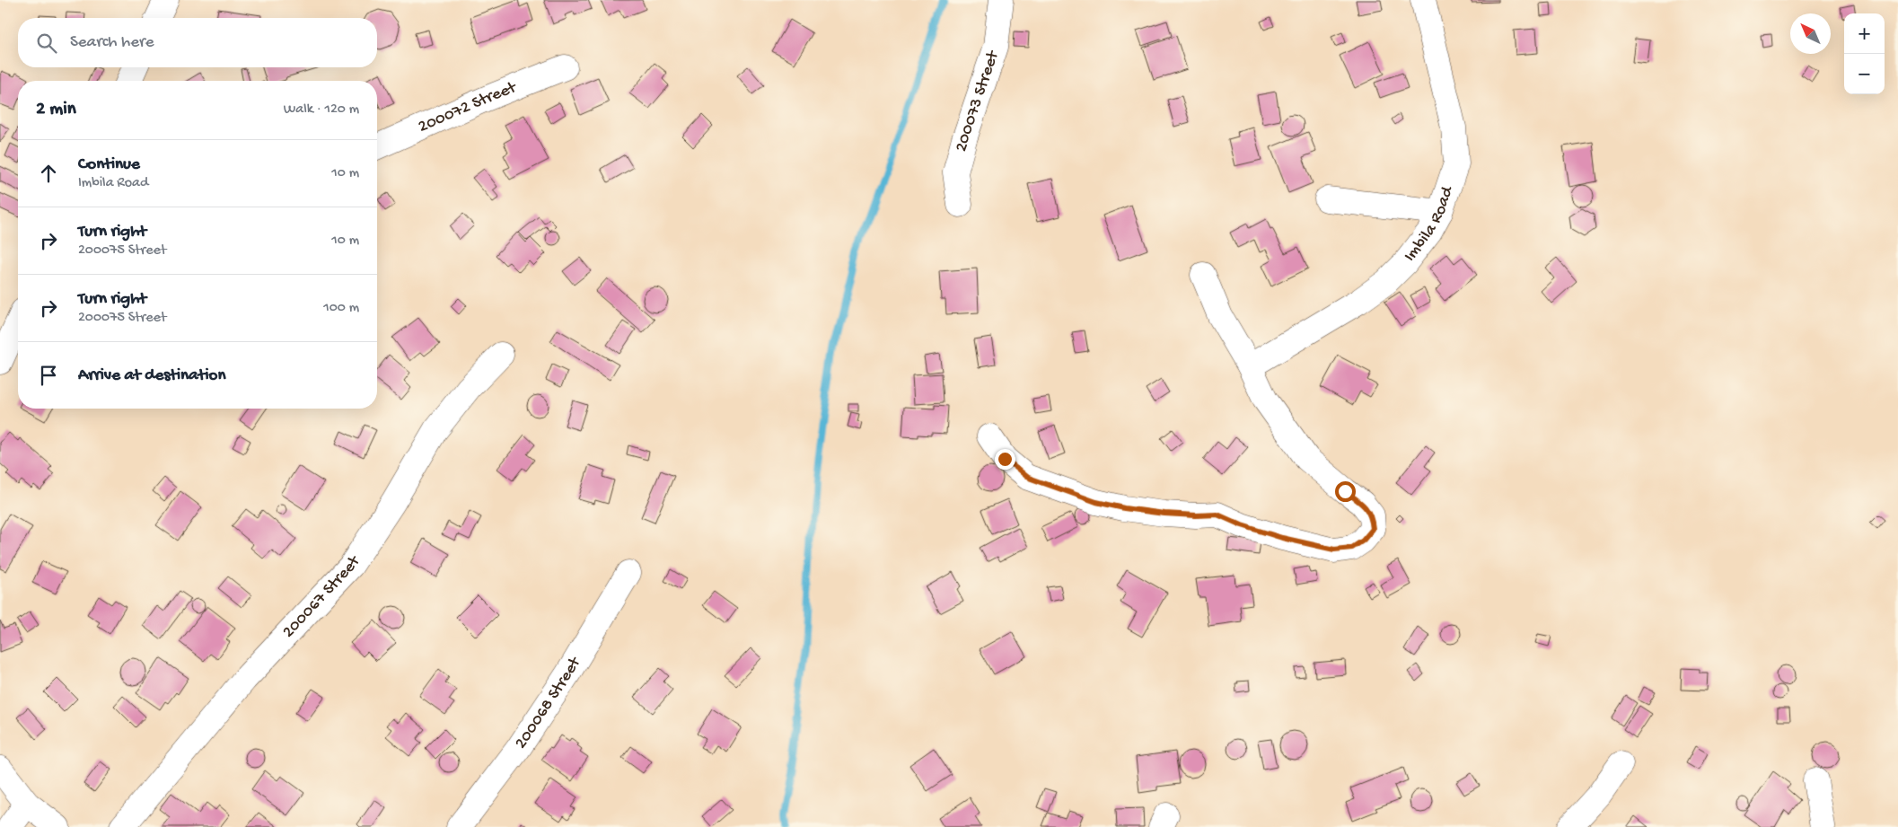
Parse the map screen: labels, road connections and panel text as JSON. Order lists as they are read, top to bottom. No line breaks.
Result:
{"streets":{"street":["200073 Street","200072 Street","Imbila Road","200067 Street","200068 Street"]},"north":"top left","page":{"map_buttons":["+","−"],"search":"Search here","heading":["2 min","Walk · 120 m"],"list":[["Continue","Imbila Road","10 m"],["Turn right","200075 Street","10 m"],["Turn right","200075 Street","100 m"],"Arrive at destination"]}}
